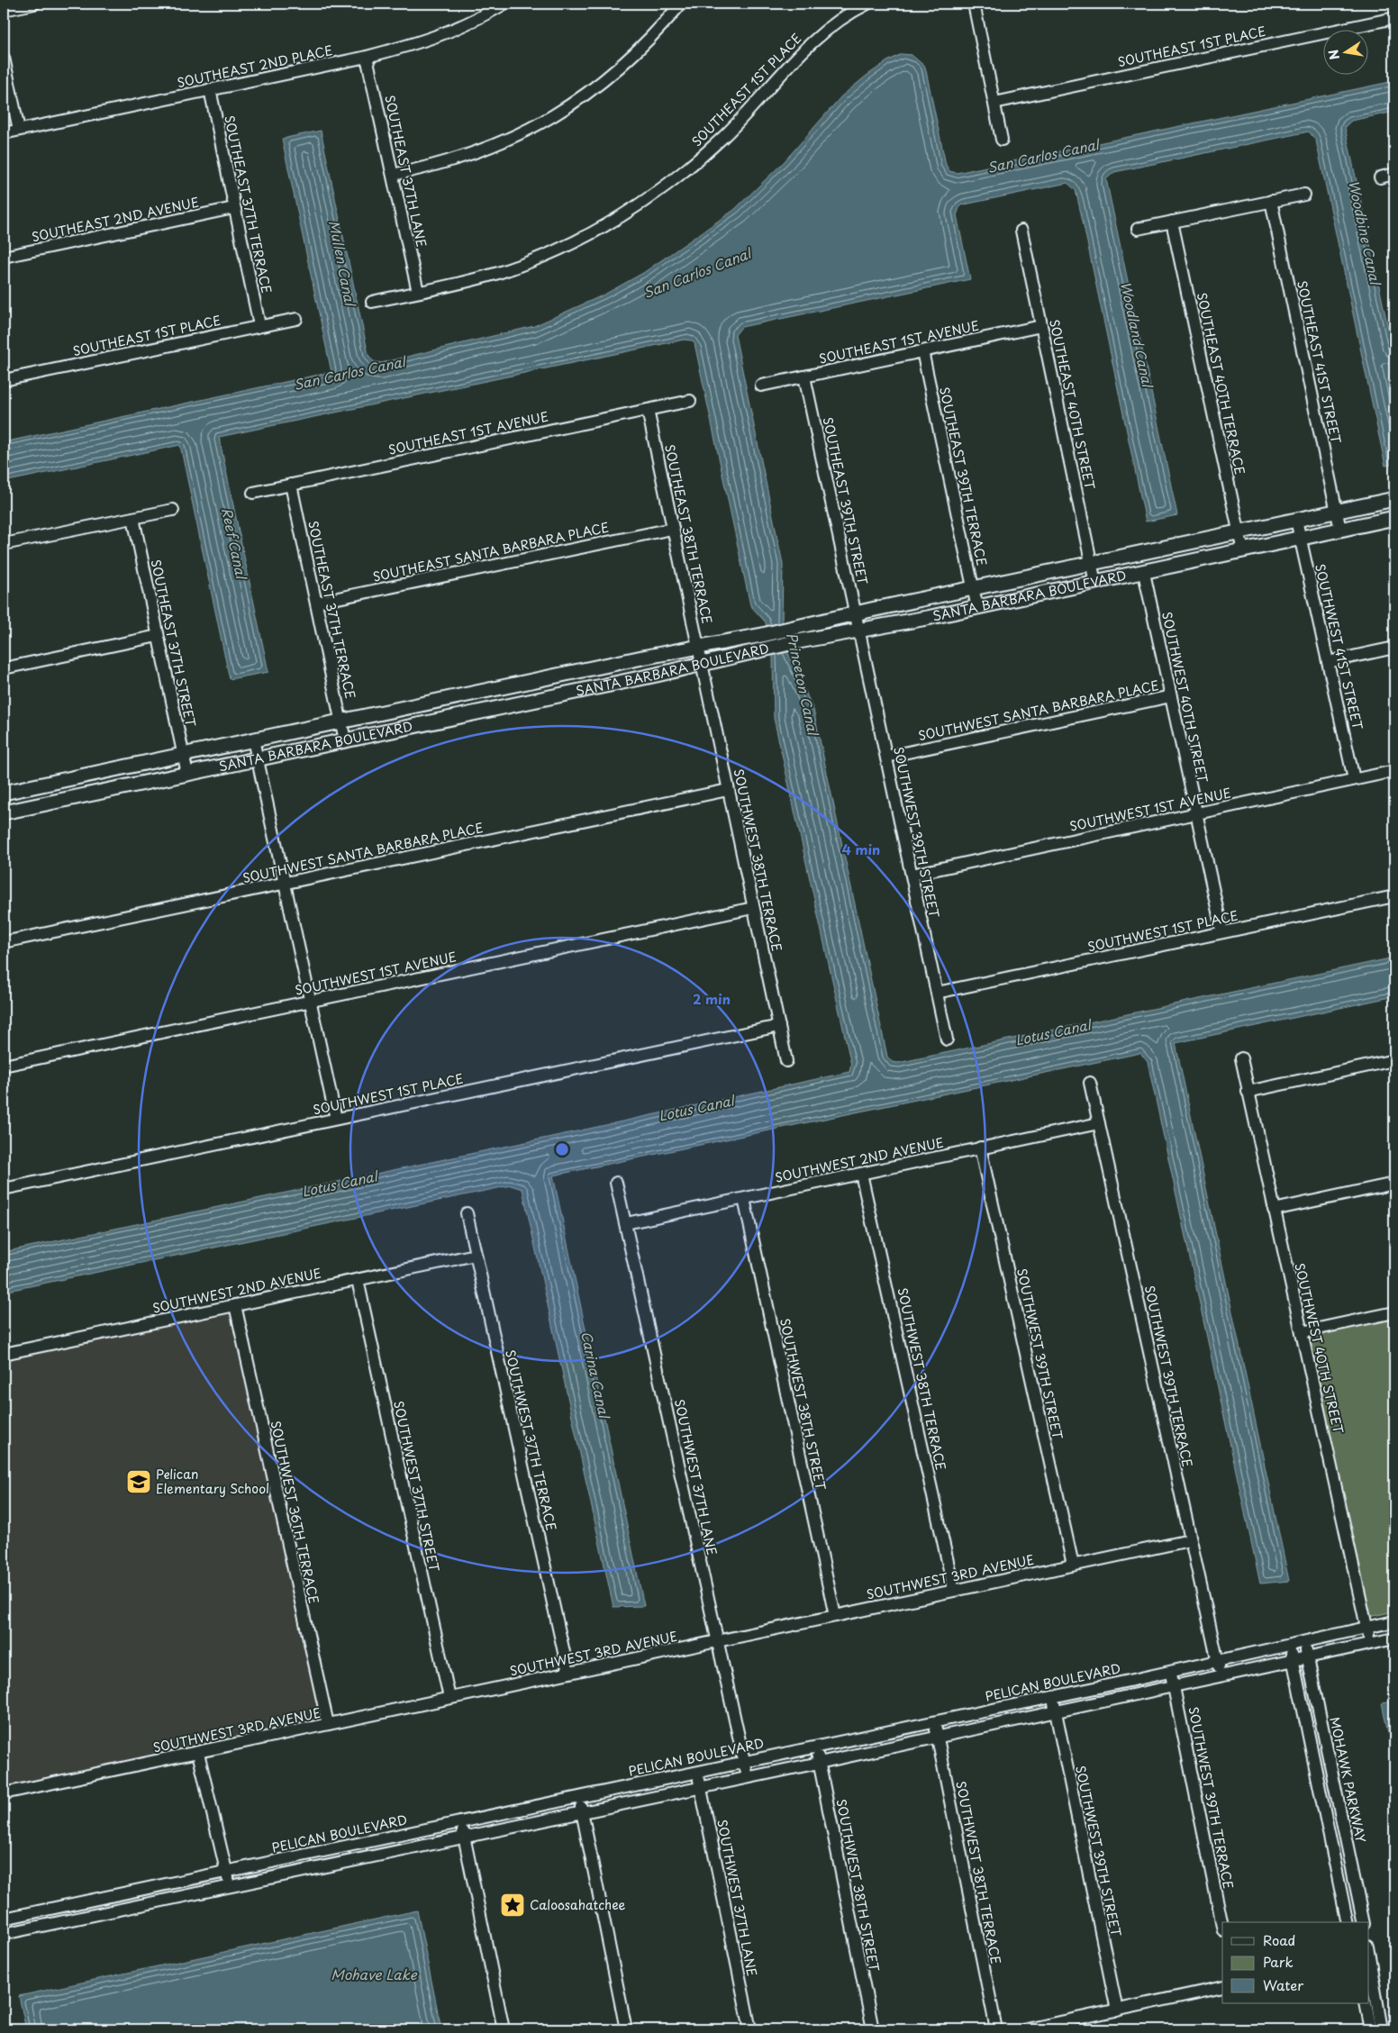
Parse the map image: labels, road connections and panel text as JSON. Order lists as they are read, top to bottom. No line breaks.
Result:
{"streets":{"main road":["SANTA BARBARA BOULEVARD"],"street":["SOUTHEAST 1ST PLACE","SOUTHEAST 2ND PLACE","SOUTHEAST 37TH LANE","SOUTHEAST 37TH TERRACE","SOUTHEAST 2ND AVENUE","SOUTHEAST 1ST AVENUE","SOUTHEAST 41ST STREET","SOUTHEAST 40TH TERRACE","SOUTHEAST 40TH STREET","SOUTHEAST 39TH TERRACE","SOUTHEAST 39TH STREET","SOUTHEAST 38TH TERRACE","SOUTHEAST SANTA BARBARA PLACE","SOUTHEAST 37TH STREET","SOUTHWEST 41ST STREET","SOUTHWEST 40TH STREET","SOUTHWEST SANTA BARBARA PLACE","SOUTHWEST 1ST AVENUE","SOUTHWEST 39TH STREET","SOUTHWEST 38TH TERRACE","SOUTHWEST 1ST PLACE","SOUTHWEST 2ND AVENUE","SOUTHWEST 39TH TERRACE","SOUTHWEST 38TH STREET","SOUTHWEST 37TH TERRACE","SOUTHWEST 37TH LANE","SOUTHWEST 37TH STREET","SOUTHWEST 36TH TERRACE","SOUTHWEST 3RD AVENUE","PELICAN BOULEVARD","MOHAWK PARKWAY"]},"crossings":[["SOUTHEAST 1ST PLACE","SOUTHEAST 37TH LANE"],["SOUTHEAST 1ST PLACE","SOUTHEAST 37TH TERRACE"],["SOUTHEAST 2ND PLACE","SOUTHEAST 37TH LANE"],["SOUTHEAST 2ND PLACE","SOUTHEAST 37TH TERRACE"],["SOUTHEAST 37TH TERRACE","SOUTHEAST 2ND AVENUE"],["SOUTHEAST 37TH TERRACE","SOUTHEAST 1ST AVENUE"],["SOUTHEAST 37TH TERRACE","SOUTHEAST SANTA BARBARA PLACE"],["SOUTHEAST 37TH TERRACE","SANTA BARBARA BOULEVARD"],["SOUTHEAST 1ST AVENUE","SOUTHEAST 40TH STREET"],["SOUTHEAST 1ST AVENUE","SOUTHEAST 39TH TERRACE"],["SOUTHEAST 1ST AVENUE","SOUTHEAST 39TH STREET"],["SOUTHEAST 1ST AVENUE","SOUTHEAST 38TH TERRACE"],["SOUTHEAST 41ST STREET","SANTA BARBARA BOULEVARD"],["SOUTHEAST 40TH TERRACE","SANTA BARBARA BOULEVARD"],["SOUTHEAST 40TH STREET","SANTA BARBARA BOULEVARD"],["SOUTHEAST 39TH TERRACE","SANTA BARBARA BOULEVARD"],["SOUTHEAST 39TH STREET","SANTA BARBARA BOULEVARD"],["SOUTHEAST 39TH STREET","SOUTHWEST 39TH STREET"],["SOUTHEAST 38TH TERRACE","SOUTHEAST SANTA BARBARA PLACE"],["SOUTHEAST 38TH TERRACE","SANTA BARBARA BOULEVARD"],["SOUTHEAST 38TH TERRACE","SOUTHWEST 38TH TERRACE"],["SANTA BARBARA BOULEVARD","SOUTHEAST 37TH STREET"],["SANTA BARBARA BOULEVARD","SOUTHWEST 41ST STREET"],["SANTA BARBARA BOULEVARD","SOUTHWEST 40TH STREET"],["SANTA BARBARA BOULEVARD","SOUTHWEST 39TH STREET"],["SANTA BARBARA BOULEVARD","SOUTHWEST 38TH TERRACE"],["SOUTHWEST 41ST STREET","SOUTHWEST 1ST AVENUE"],["SOUTHWEST 40TH STREET","SOUTHWEST SANTA BARBARA PLACE"],["SOUTHWEST 40TH STREET","SOUTHWEST 1ST AVENUE"],["SOUTHWEST 40TH STREET","SOUTHWEST 1ST PLACE"],["SOUTHWEST 40TH STREET","PELICAN BOULEVARD"],["SOUTHWEST SANTA BARBARA PLACE","SOUTHWEST 39TH STREET"],["SOUTHWEST SANTA BARBARA PLACE","SOUTHWEST 38TH TERRACE"],["SOUTHWEST 1ST AVENUE","SOUTHWEST 39TH STREET"],["SOUTHWEST 1ST AVENUE","SOUTHWEST 38TH TERRACE"],["SOUTHWEST 39TH STREET","SOUTHWEST 1ST PLACE"],["SOUTHWEST 39TH STREET","SOUTHWEST 2ND AVENUE"],["SOUTHWEST 39TH STREET","SOUTHWEST 3RD AVENUE"],["SOUTHWEST 39TH STREET","PELICAN BOULEVARD"],["SOUTHWEST 38TH TERRACE","SOUTHWEST 1ST PLACE"],["SOUTHWEST 38TH TERRACE","SOUTHWEST 2ND AVENUE"],["SOUTHWEST 38TH TERRACE","SOUTHWEST 3RD AVENUE"],["SOUTHWEST 38TH TERRACE","PELICAN BOULEVARD"],["SOUTHWEST 2ND AVENUE","SOUTHWEST 39TH TERRACE"],["SOUTHWEST 2ND AVENUE","SOUTHWEST 38TH STREET"],["SOUTHWEST 2ND AVENUE","SOUTHWEST 37TH TERRACE"],["SOUTHWEST 2ND AVENUE","SOUTHWEST 37TH LANE"],["SOUTHWEST 2ND AVENUE","SOUTHWEST 37TH STREET"],["SOUTHWEST 2ND AVENUE","SOUTHWEST 36TH TERRACE"],["SOUTHWEST 39TH TERRACE","SOUTHWEST 3RD AVENUE"],["SOUTHWEST 39TH TERRACE","PELICAN BOULEVARD"],["SOUTHWEST 38TH STREET","SOUTHWEST 3RD AVENUE"],["SOUTHWEST 38TH STREET","PELICAN BOULEVARD"],["SOUTHWEST 37TH TERRACE","SOUTHWEST 3RD AVENUE"],["SOUTHWEST 37TH LANE","SOUTHWEST 3RD AVENUE"],["SOUTHWEST 37TH LANE","PELICAN BOULEVARD"],["SOUTHWEST 37TH STREET","SOUTHWEST 3RD AVENUE"],["SOUTHWEST 36TH TERRACE","SOUTHWEST 3RD AVENUE"],["PELICAN BOULEVARD","MOHAWK PARKWAY"]],"water":["San Carlos Canal","Woodbine Canal","Mullen Canal","Woodland Canal","Reef Canal","Princeton Canal","Lotus Canal","Carina Canal","Mohave Lake"],"places":{"school or university":["Pelican Elementary School"],"place":["Caloosahatchee"]},"legend":["Road","Park","Water"],"north":"left","rings":["4 min","2 min"]}
